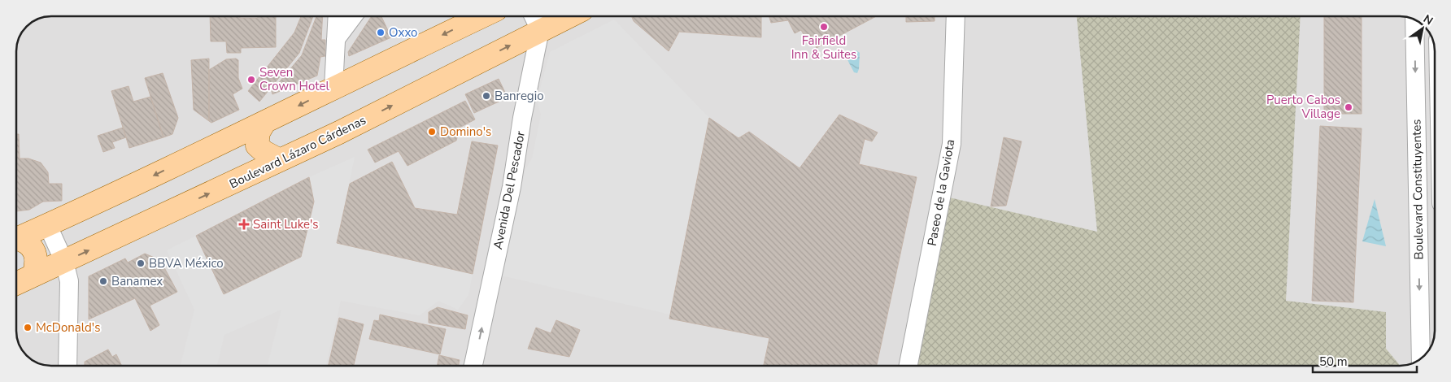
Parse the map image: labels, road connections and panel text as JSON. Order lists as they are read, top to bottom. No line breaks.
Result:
{"streets":{"main road":["Boulevard Lázaro Cárdenas"],"street":["Boulevard Constituyentes","Avenida Del Pescador","Paseo de la Gaviota"]},"crossings":[["Boulevard Lázaro Cárdenas","Avenida Del Pescador"]],"one_way":["Boulevard Constituyentes","Avenida Del Pescador"],"places":{"other":["Fairfield Inn & Suites","Oxxo","Seven Crown Hotel","Banregio","Puerto Cabos Village","Domino's","BBVA México","Banamex","McDonald's"],"health":["Saint Luke's"]},"scale_bar":"50 m","north":"top right"}
